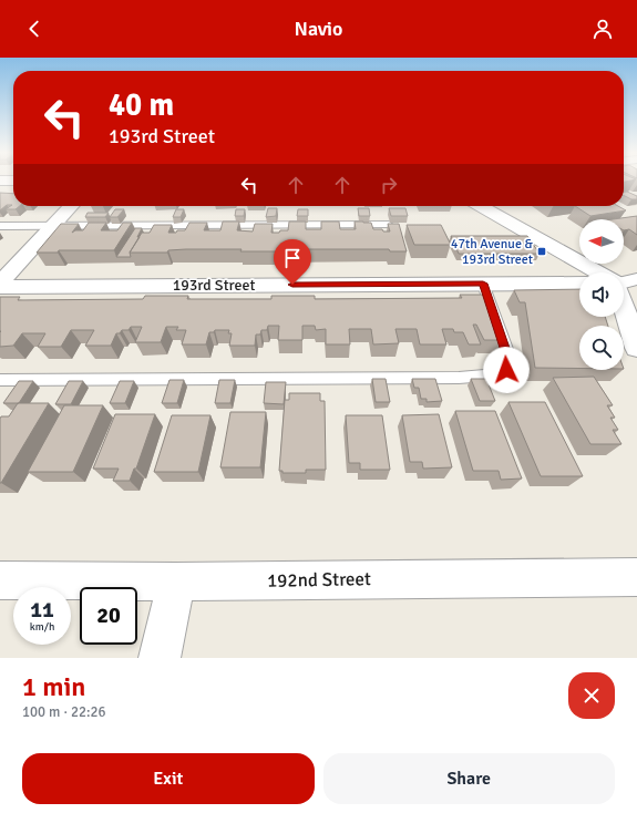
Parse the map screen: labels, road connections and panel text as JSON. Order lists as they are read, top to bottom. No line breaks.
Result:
{"streets":{"street":["193rd Street","192nd Street"]},"places":{"transit":["47th Avenue & 193rd Street"]},"north":"left","page":{"header":"Navio","turn":["40 m","193rd Street"],"speed":"11 km/h","limit":"20","heading":["1 min","100 m · 22:26"],"buttons":["Exit","Share"]}}
